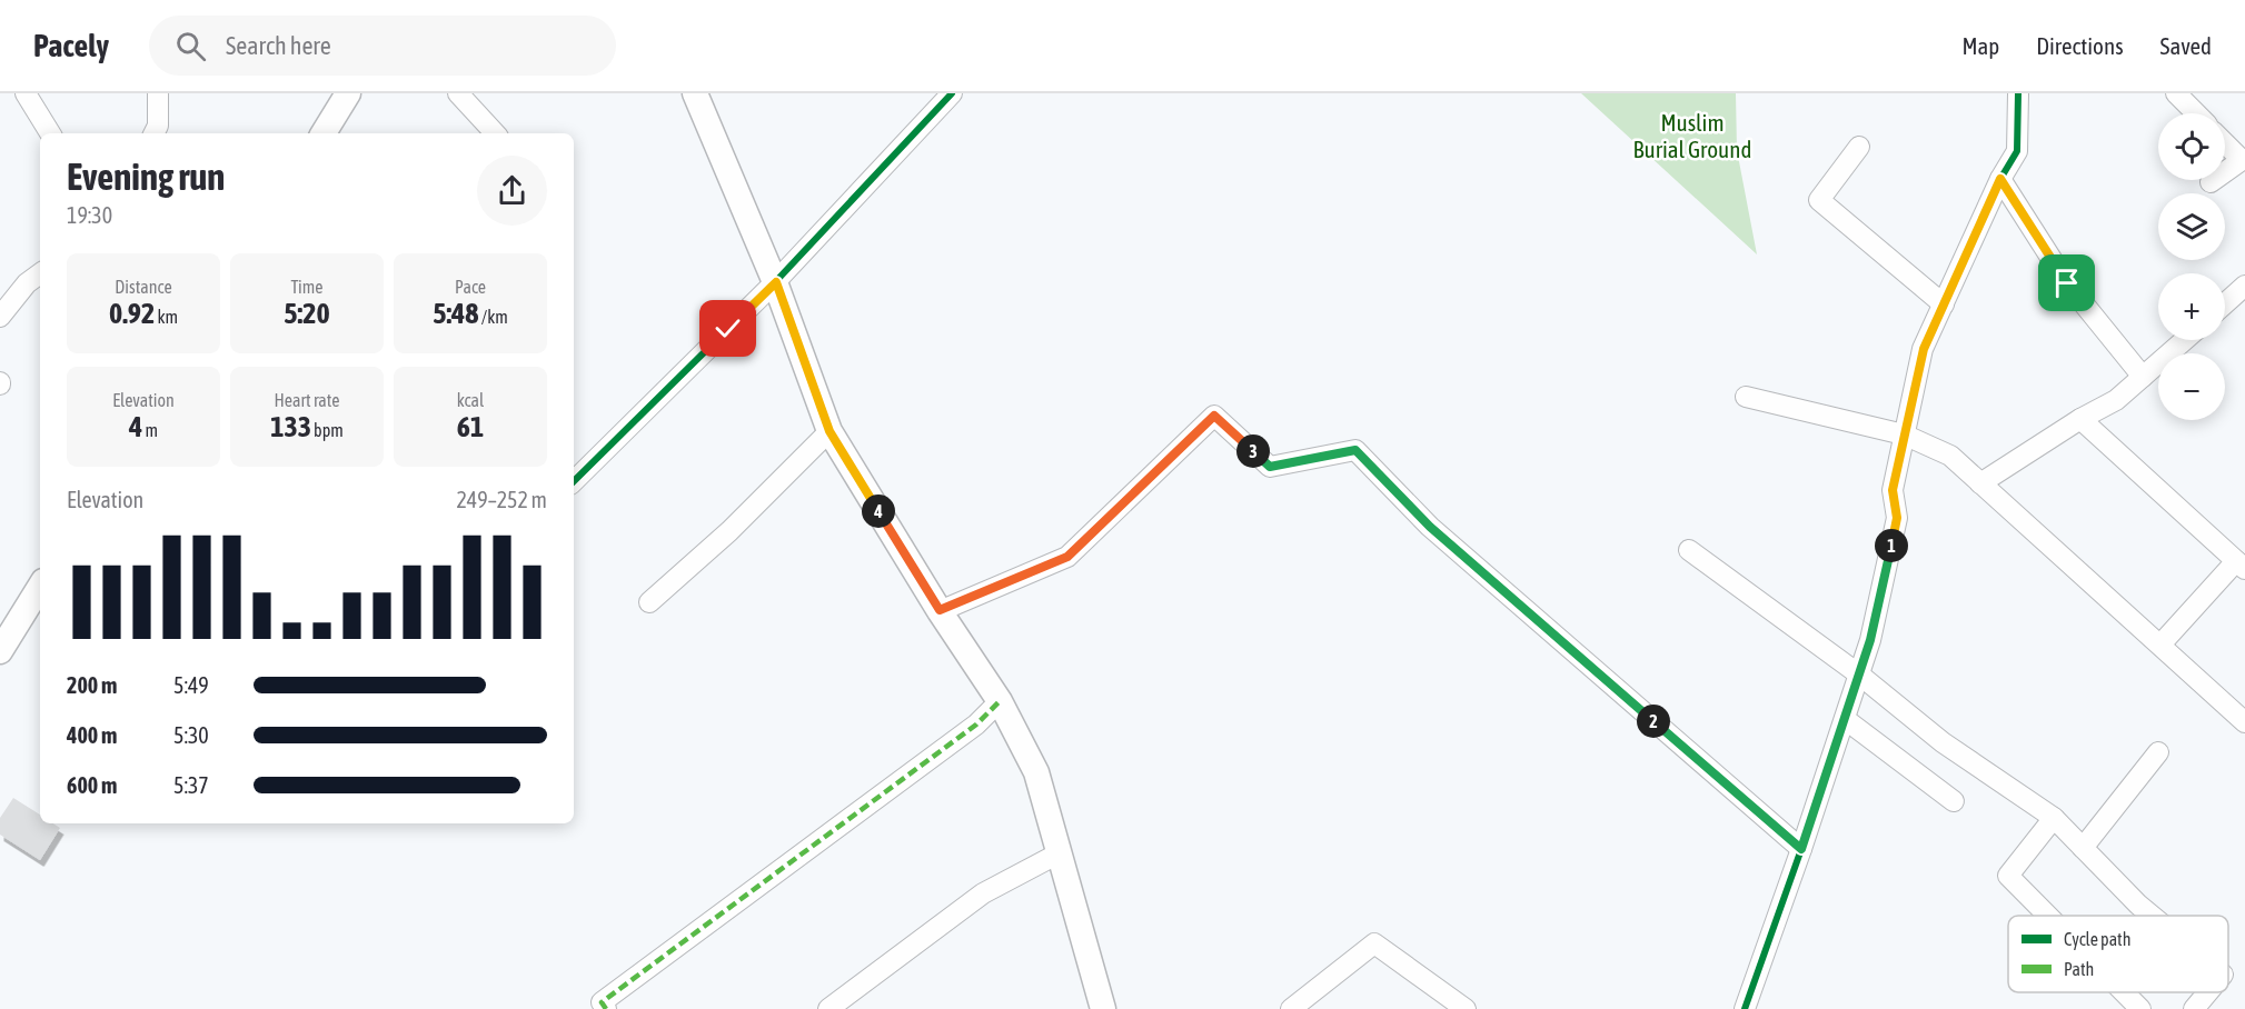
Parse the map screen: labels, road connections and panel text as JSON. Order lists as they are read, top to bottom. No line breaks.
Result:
{"parks":["Muslim Burial Ground"],"legend":["Cycle path","Path"],"page":{"header":"Pacely","search":"Search here","nav":["Map","Directions","Saved"],"map_buttons":["+","−"],"heading":["Evening run","19:30"],"stats":[["Distance","0.92 km"],["Time","5:20"],["Pace","5:48 /km"],["Elevation","4 m"],["Heart rate","133 bpm"],["kcal","61"]],"pins":["3","4","1","2"],"chart":["Elevation","249–252 m"],"list":[{"name":"200 m","note":"5:49"},{"name":"400 m","note":"5:30"},{"name":"600 m","note":"5:37"}]}}
